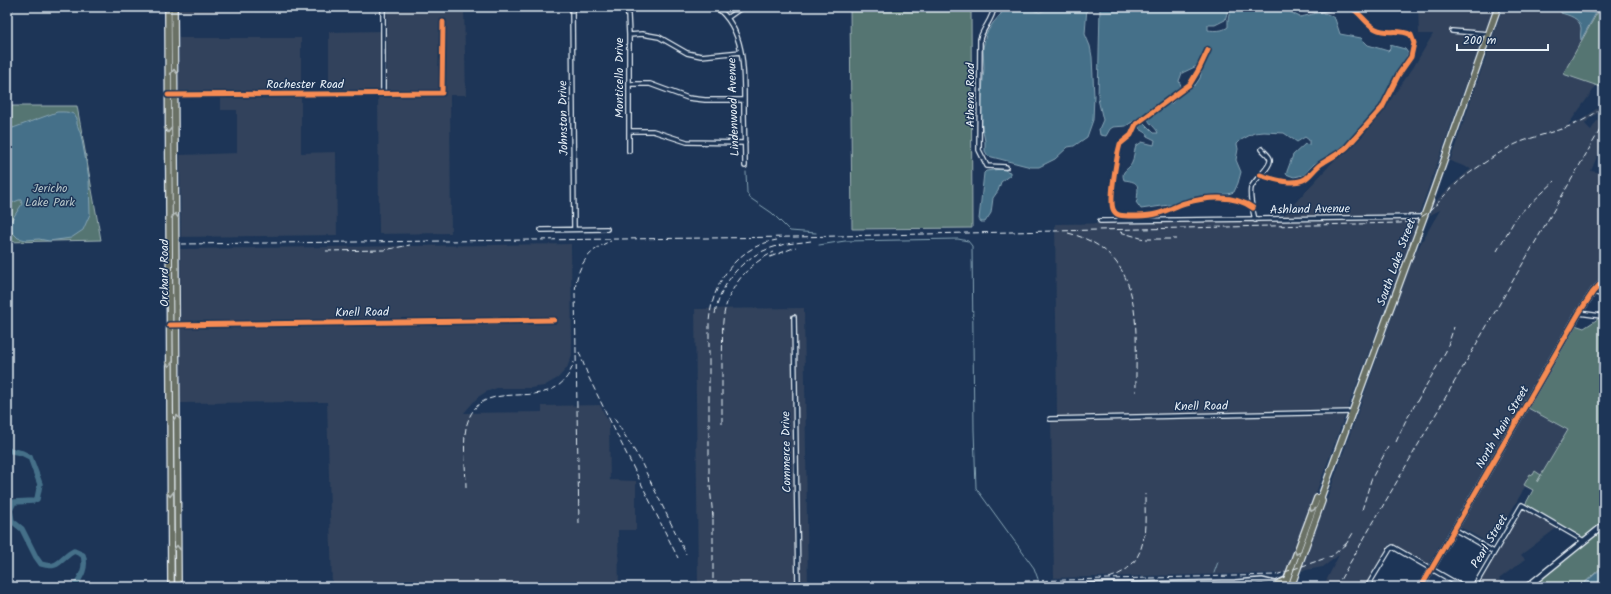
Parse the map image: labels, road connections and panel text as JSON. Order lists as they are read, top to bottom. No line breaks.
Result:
{"streets":{"main road":["South Lake Street","Orchard Road"],"street":["Monticello Drive","Rochester Road","Athena Road","Lindenwood Avenue","Johnston Drive","Ashland Avenue","Knell Road","North Main Street","Commerce Drive","Pearl Street"]},"crossings":[["Rochester Road","Orchard Road"],["Ashland Avenue","South Lake Street"],["South Lake Street","Knell Road"],["Orchard Road","Knell Road"]],"parks":["Jericho Lake Park"],"scale_bar":"200 m"}
